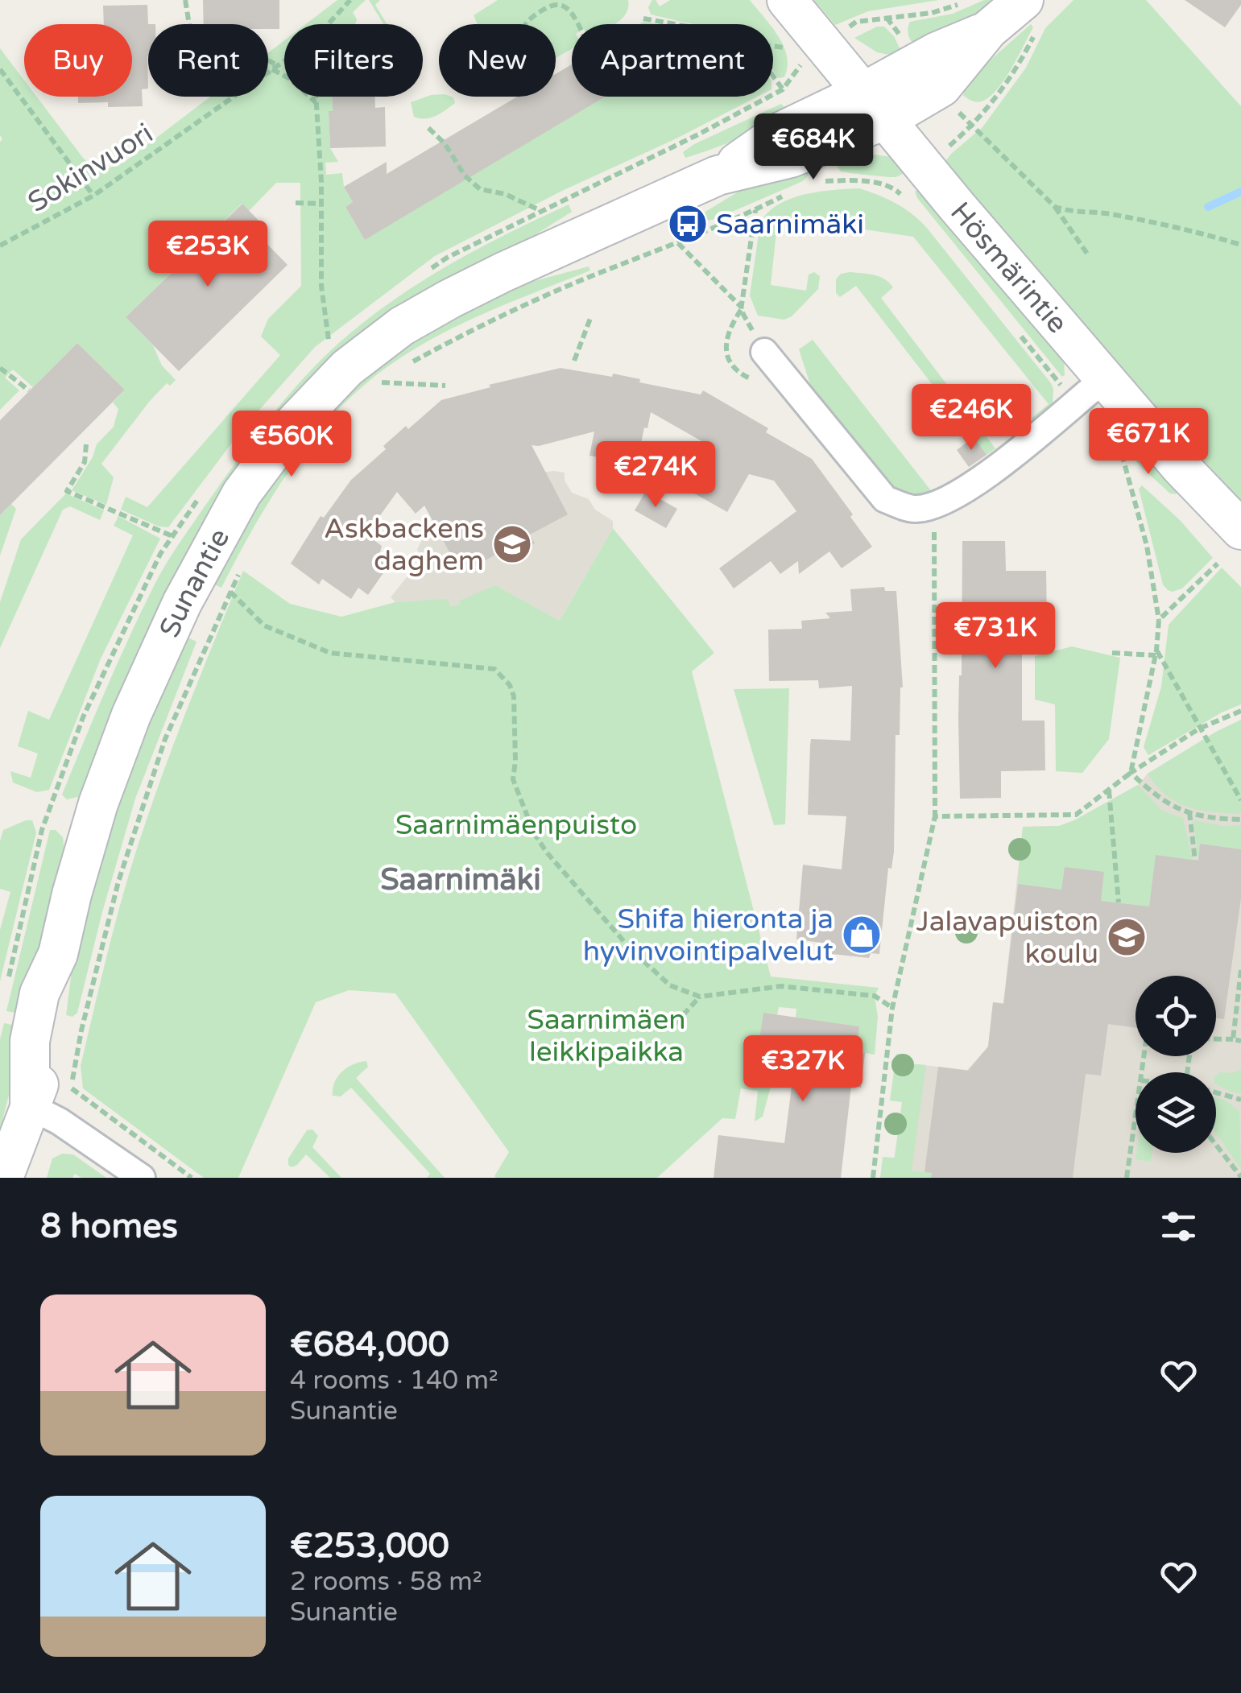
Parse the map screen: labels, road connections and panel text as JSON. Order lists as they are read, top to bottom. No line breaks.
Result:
{"streets":{"street":["Hösmärintie","Sunantie"],"path":["Sokinvuori"]},"crossings":[["Hösmärintie","Sunantie"]],"districts":["Saarnimäki"],"parks":["Saarnimäenpuisto","Saarnimäen leikkipaikka"],"places":{"bus stop":["Saarnimäki"],"school or university":["Askbackens daghem","Jalavapuiston koulu"],"shop":["Shifa hieronta ja hyvinvointipalvelut"]},"page":{"chip":["Buy","Rent","Filters","New","Apartment"],"price":["€684K","€253K","€246K","€671K","€560K","€274K","€731K","€327K"],"heading":"8 homes","list":[{"name":"€684,000","note":"4 rooms · 140 m² · Sunantie"},{"name":"€253,000","note":"2 rooms · 58 m² · Sunantie"}]}}
